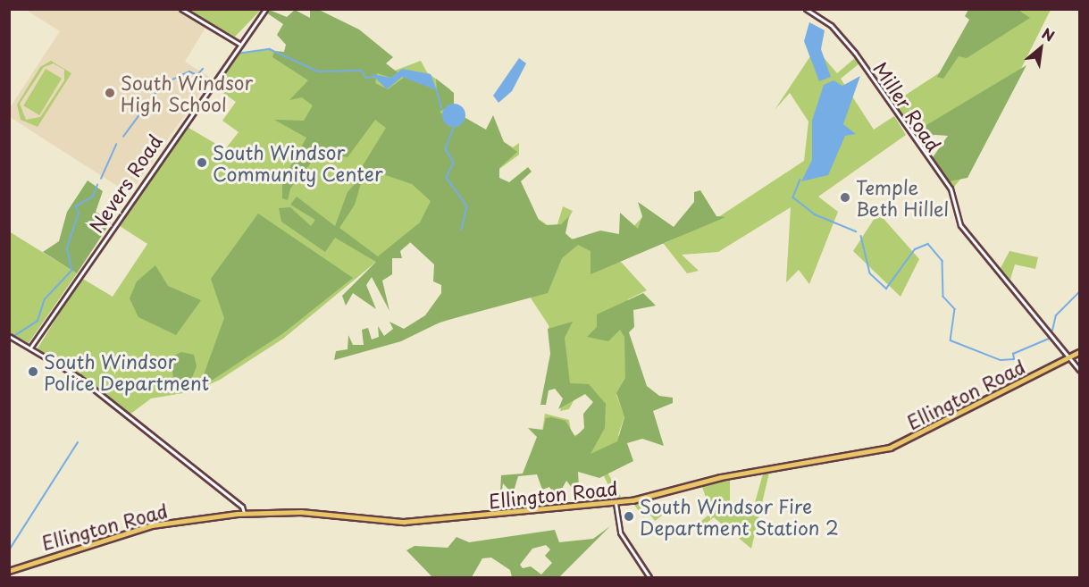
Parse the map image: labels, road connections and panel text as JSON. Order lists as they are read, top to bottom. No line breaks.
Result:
{"streets":{"main road":["Ellington Road"],"street":["Miller Road","Nevers Road"]},"crossings":[["Miller Road","Ellington Road"]],"places":["South Windsor High School","South Windsor Community Center","Temple Beth Hillel","South Windsor Police Department","South Windsor Fire Department Station 2"],"north":"top right"}
